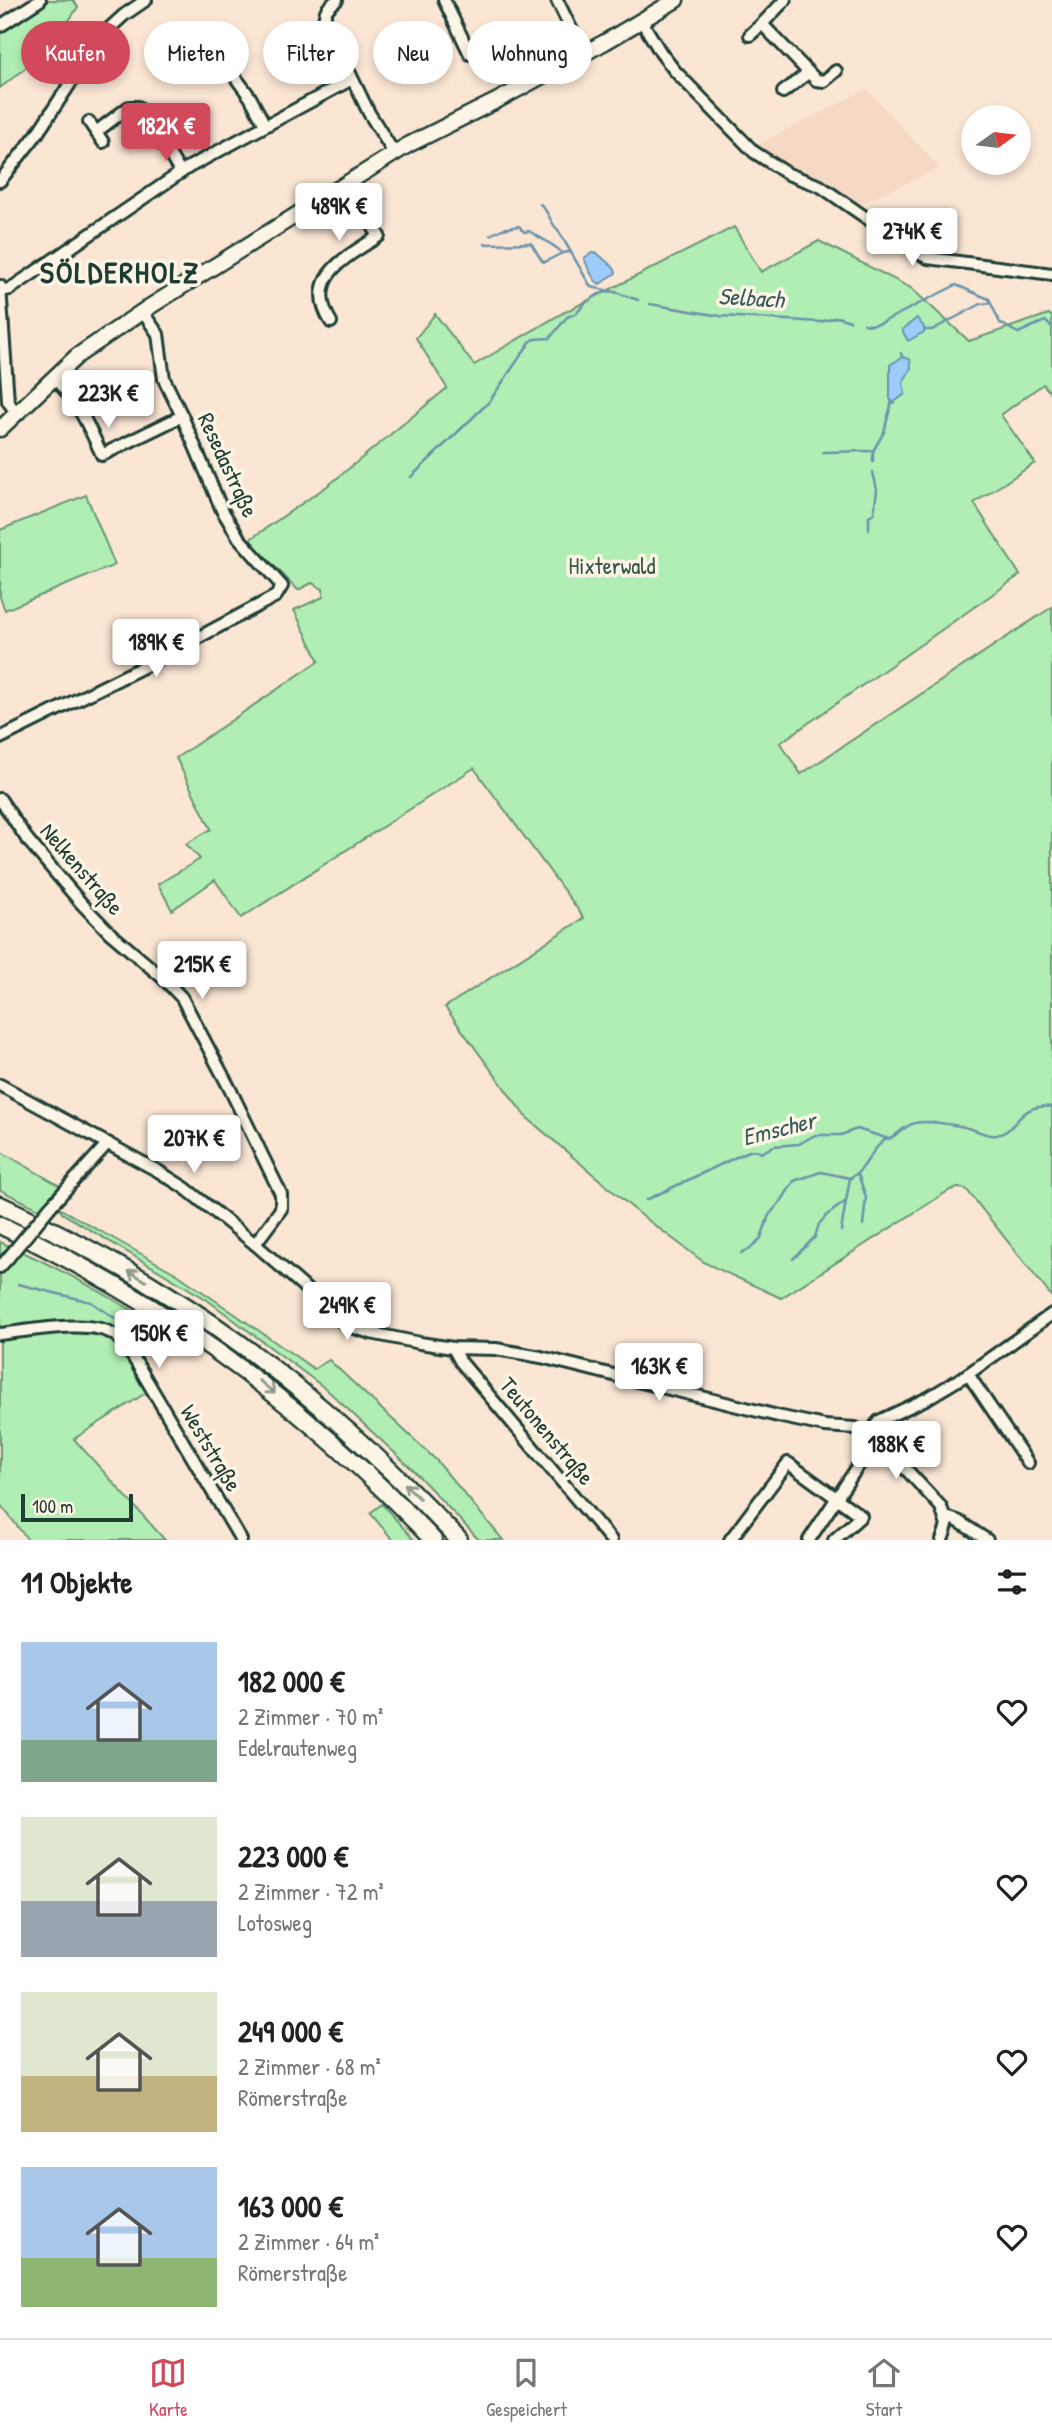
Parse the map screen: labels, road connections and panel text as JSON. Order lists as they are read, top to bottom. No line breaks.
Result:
{"streets":{"street":["Resedastraße","Nelkenstraße","Teutonenstraße","Weststraße"]},"districts":["SÖLDERHOLZ"],"water":["Selbach","Emscher"],"parks":["Hixterwald"],"scale_bar":"100 m","north":"right","page":{"chip":["Kaufen","Mieten","Filter","Neu","Wohnung"],"price":["182K €","489K €","274K €","223K €","189K €","215K €","207K €","249K €","150K €","163K €","188K €"],"scale":"100 m","heading":"11 Objekte","list":[{"name":"182 000 €","note":"2 Zimmer · 70 m² · Edelrautenweg"},{"name":"223 000 €","note":"2 Zimmer · 72 m² · Lotosweg"},{"name":"249 000 €","note":"2 Zimmer · 68 m² · Römerstraße"},{"name":"163 000 €","note":"2 Zimmer · 64 m² · Römerstraße"}],"tabs":["Karte","Gespeichert","Start"]}}
